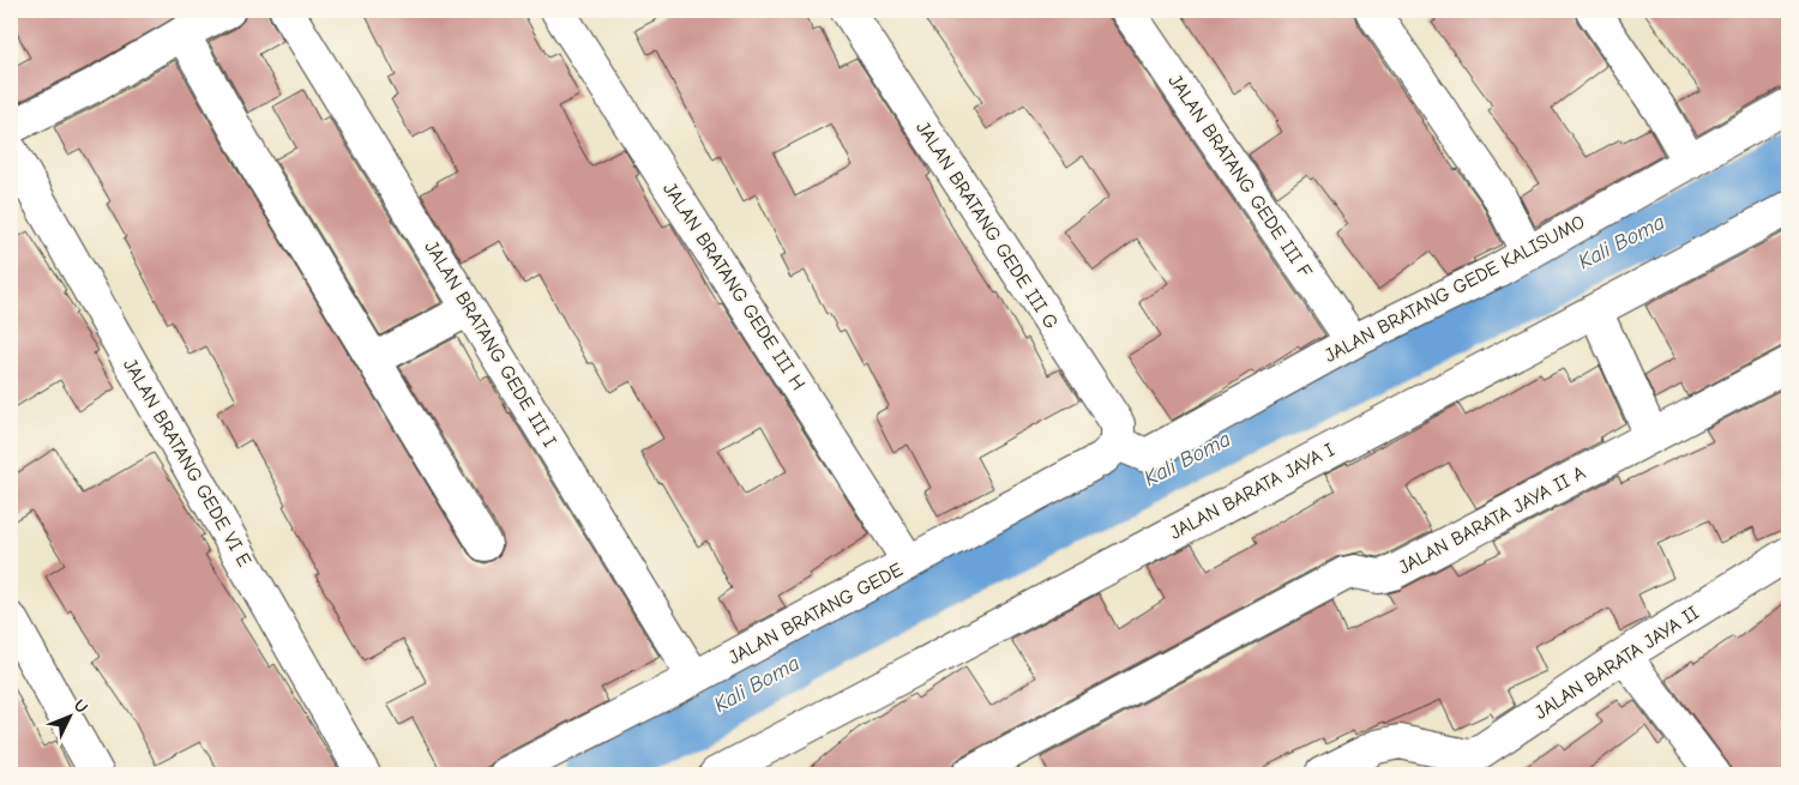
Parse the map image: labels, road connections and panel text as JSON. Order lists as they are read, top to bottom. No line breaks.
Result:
{"streets":{"street":["JALAN BRATANG GEDE III F","JALAN BRATANG GEDE III G","JALAN BRATANG GEDE III H","JALAN BRATANG GEDE KALISUMO","JALAN BRATANG GEDE III I","JALAN BRATANG GEDE VI E","JALAN BARATA JAYA I","JALAN BARATA JAYA II A","JALAN BRATANG GEDE","JALAN BARATA JAYA II"]},"crossings":[["JALAN BRATANG GEDE III F","JALAN BRATANG GEDE KALISUMO"],["JALAN BRATANG GEDE III G","JALAN BRATANG GEDE KALISUMO"],["JALAN BRATANG GEDE III G","JALAN BRATANG GEDE"],["JALAN BRATANG GEDE III H","JALAN BRATANG GEDE"],["JALAN BRATANG GEDE KALISUMO","JALAN BRATANG GEDE"],["JALAN BRATANG GEDE III I","JALAN BRATANG GEDE"]],"water":["Kali Boma"],"north":"top right"}
